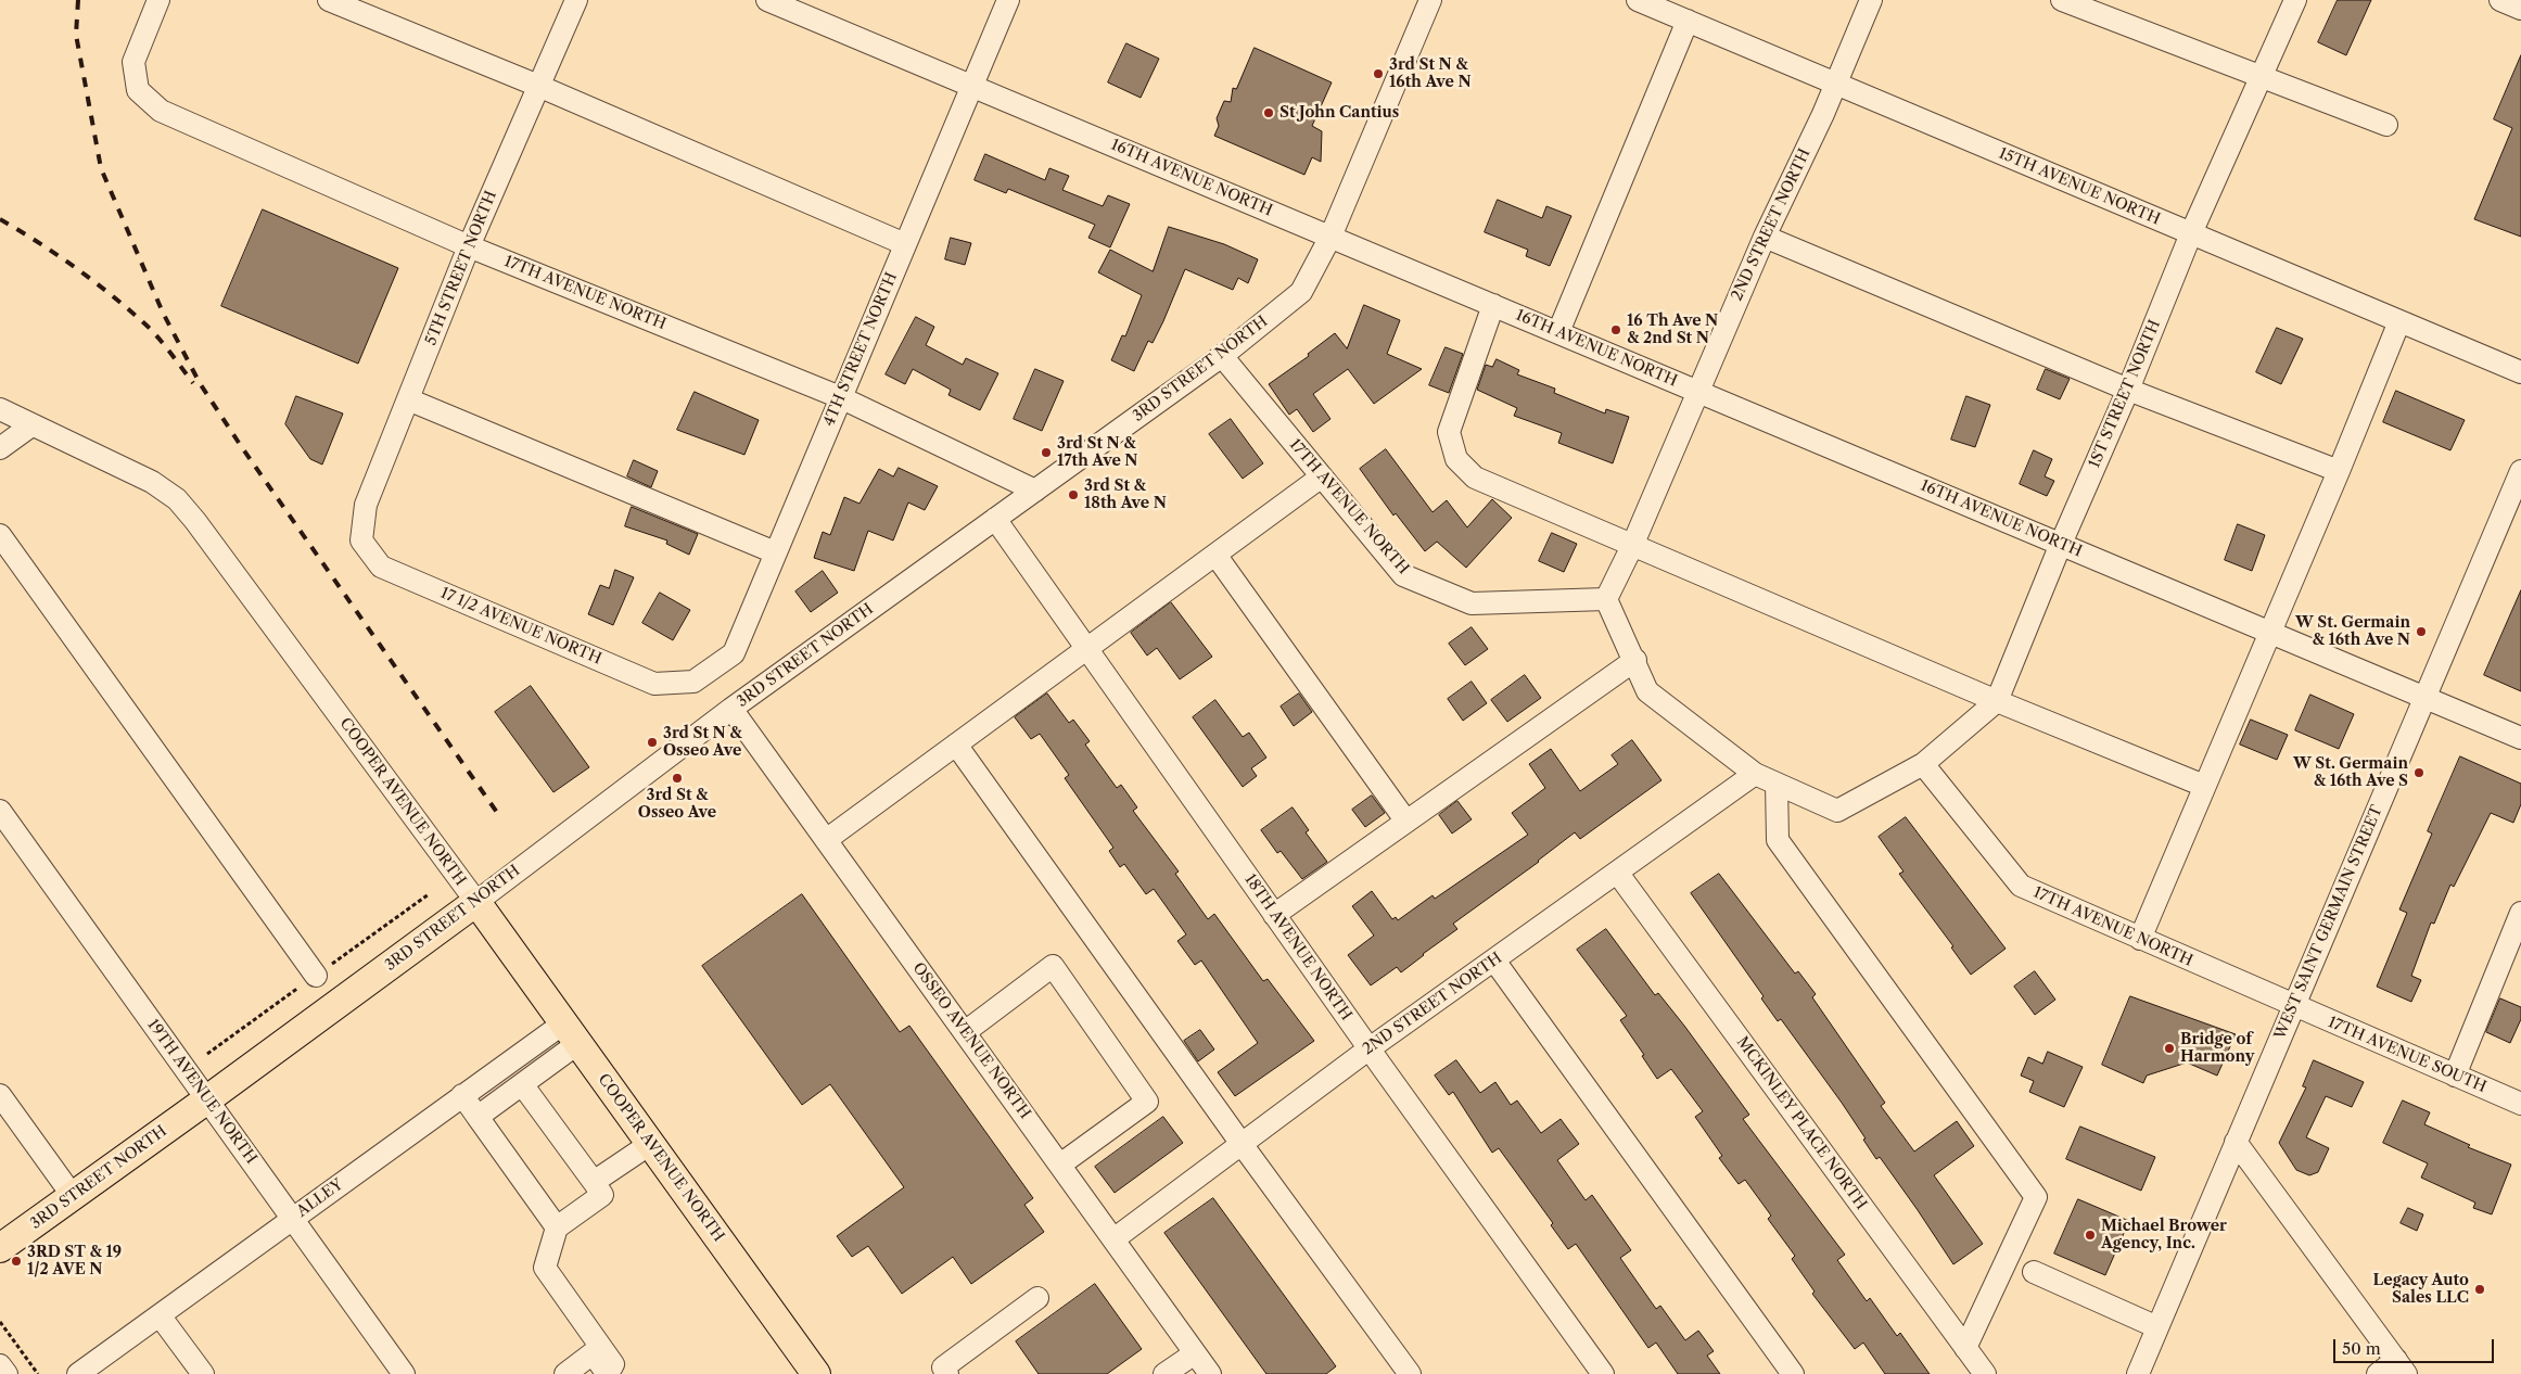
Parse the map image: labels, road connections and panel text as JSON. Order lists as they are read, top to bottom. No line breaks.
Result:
{"streets":{"main road":["3RD STREET NORTH","COOPER AVENUE NORTH"],"street":["16TH AVENUE NORTH","15TH AVENUE NORTH","2ND STREET NORTH","5TH STREET NORTH","17TH AVENUE NORTH","4TH STREET NORTH","1ST STREET NORTH","17 1/2 AVENUE NORTH","WEST SAINT GERMAIN STREET","18TH AVENUE NORTH","OSSEO AVENUE NORTH","17TH AVENUE SOUTH","19TH AVENUE NORTH","MCKINLEY PLACE NORTH","ALLEY"]},"crossings":[["16TH AVENUE NORTH","2ND STREET NORTH"],["16TH AVENUE NORTH","4TH STREET NORTH"],["16TH AVENUE NORTH","3RD STREET NORTH"],["16TH AVENUE NORTH","1ST STREET NORTH"],["16TH AVENUE NORTH","WEST SAINT GERMAIN STREET"],["15TH AVENUE NORTH","2ND STREET NORTH"],["15TH AVENUE NORTH","1ST STREET NORTH"],["2ND STREET NORTH","17TH AVENUE NORTH"],["2ND STREET NORTH","18TH AVENUE NORTH"],["2ND STREET NORTH","OSSEO AVENUE NORTH"],["2ND STREET NORTH","MCKINLEY PLACE NORTH"],["5TH STREET NORTH","17TH AVENUE NORTH"],["5TH STREET NORTH","17 1/2 AVENUE NORTH"],["17TH AVENUE NORTH","4TH STREET NORTH"],["17TH AVENUE NORTH","3RD STREET NORTH"],["17TH AVENUE NORTH","1ST STREET NORTH"],["17TH AVENUE NORTH","WEST SAINT GERMAIN STREET"],["17TH AVENUE NORTH","17TH AVENUE SOUTH"],["4TH STREET NORTH","17 1/2 AVENUE NORTH"],["3RD STREET NORTH","COOPER AVENUE NORTH"],["3RD STREET NORTH","18TH AVENUE NORTH"],["3RD STREET NORTH","OSSEO AVENUE NORTH"],["3RD STREET NORTH","19TH AVENUE NORTH"],["COOPER AVENUE NORTH","ALLEY"],["WEST SAINT GERMAIN STREET","17TH AVENUE SOUTH"],["19TH AVENUE NORTH","ALLEY"]],"places":["3rd St N & 16th Ave N","St John Cantius","16 Th Ave N & 2nd St N","3rd St N & 17th Ave N","3rd St & 18th Ave N","W St. Germain & 16th Ave N","3rd St N & Osseo Ave","W St. Germain & 16th Ave S","3rd St & Osseo Ave","Bridge of Harmony","Michael Brower Agency, Inc.","3RD ST & 19 1/2 AVE N","Legacy Auto Sales LLC"],"scale_bar":"50 m"}
